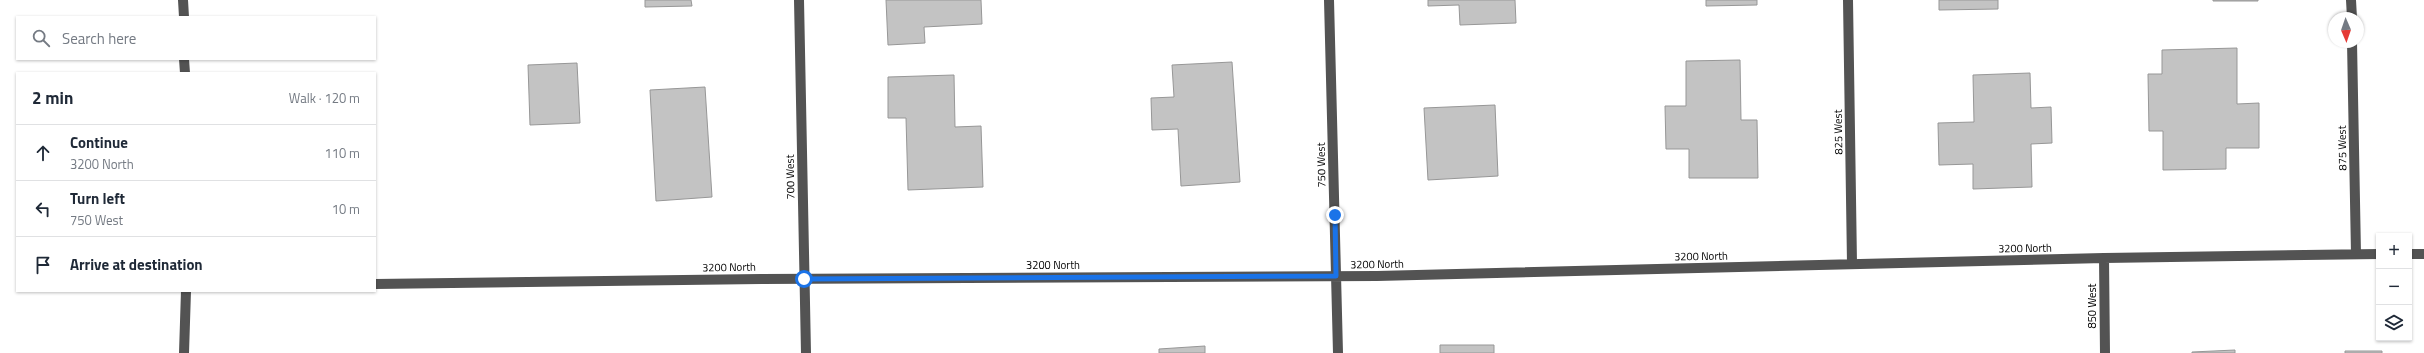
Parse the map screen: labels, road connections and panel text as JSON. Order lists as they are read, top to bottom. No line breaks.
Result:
{"streets":{"street":["825 West","875 West","750 West","700 West","3200 North","850 West"]},"crossings":[["825 West","3200 North"],["875 West","3200 North"],["750 West","3200 North"],["700 West","3200 North"],["3200 North","850 West"]],"north":"bottom","page":{"search":"Search here","heading":["2 min","Walk · 120 m"],"list":[["Continue","3200 North","110 m"],["Turn left","750 West","10 m"],"Arrive at destination"],"map_buttons":["+","−"]}}
